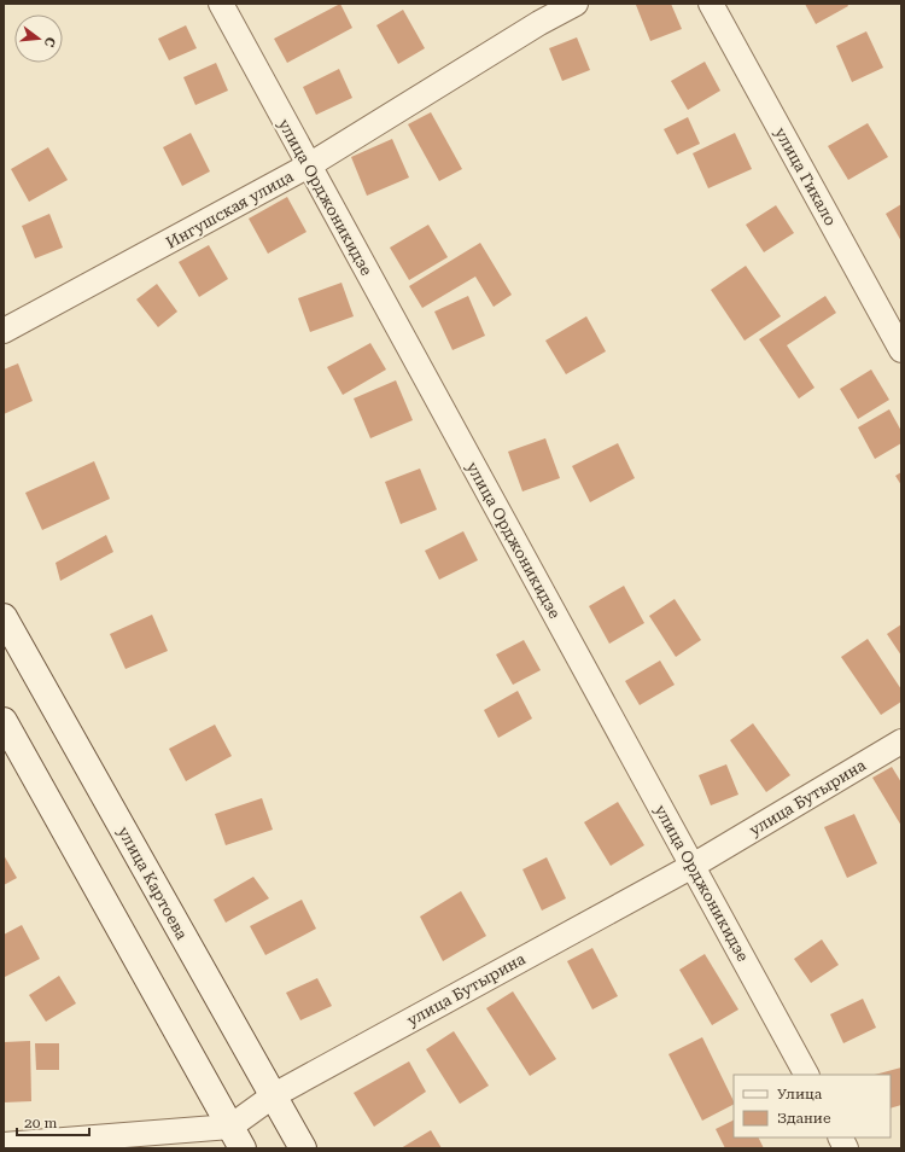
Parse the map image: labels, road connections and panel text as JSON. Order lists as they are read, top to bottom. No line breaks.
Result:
{"streets":{"main road":["улица Картоева"],"street":["улица Гикало","улица Орджоникидзе","Ингушская улица","улица Бутырина"]},"crossings":[["улица Орджоникидзе","Ингушская улица"],["улица Орджоникидзе","улица Бутырина"],["улица Бутырина","улица Картоева"]],"legend":["Улица","Здание"],"scale_bar":"20 m","north":"right"}
